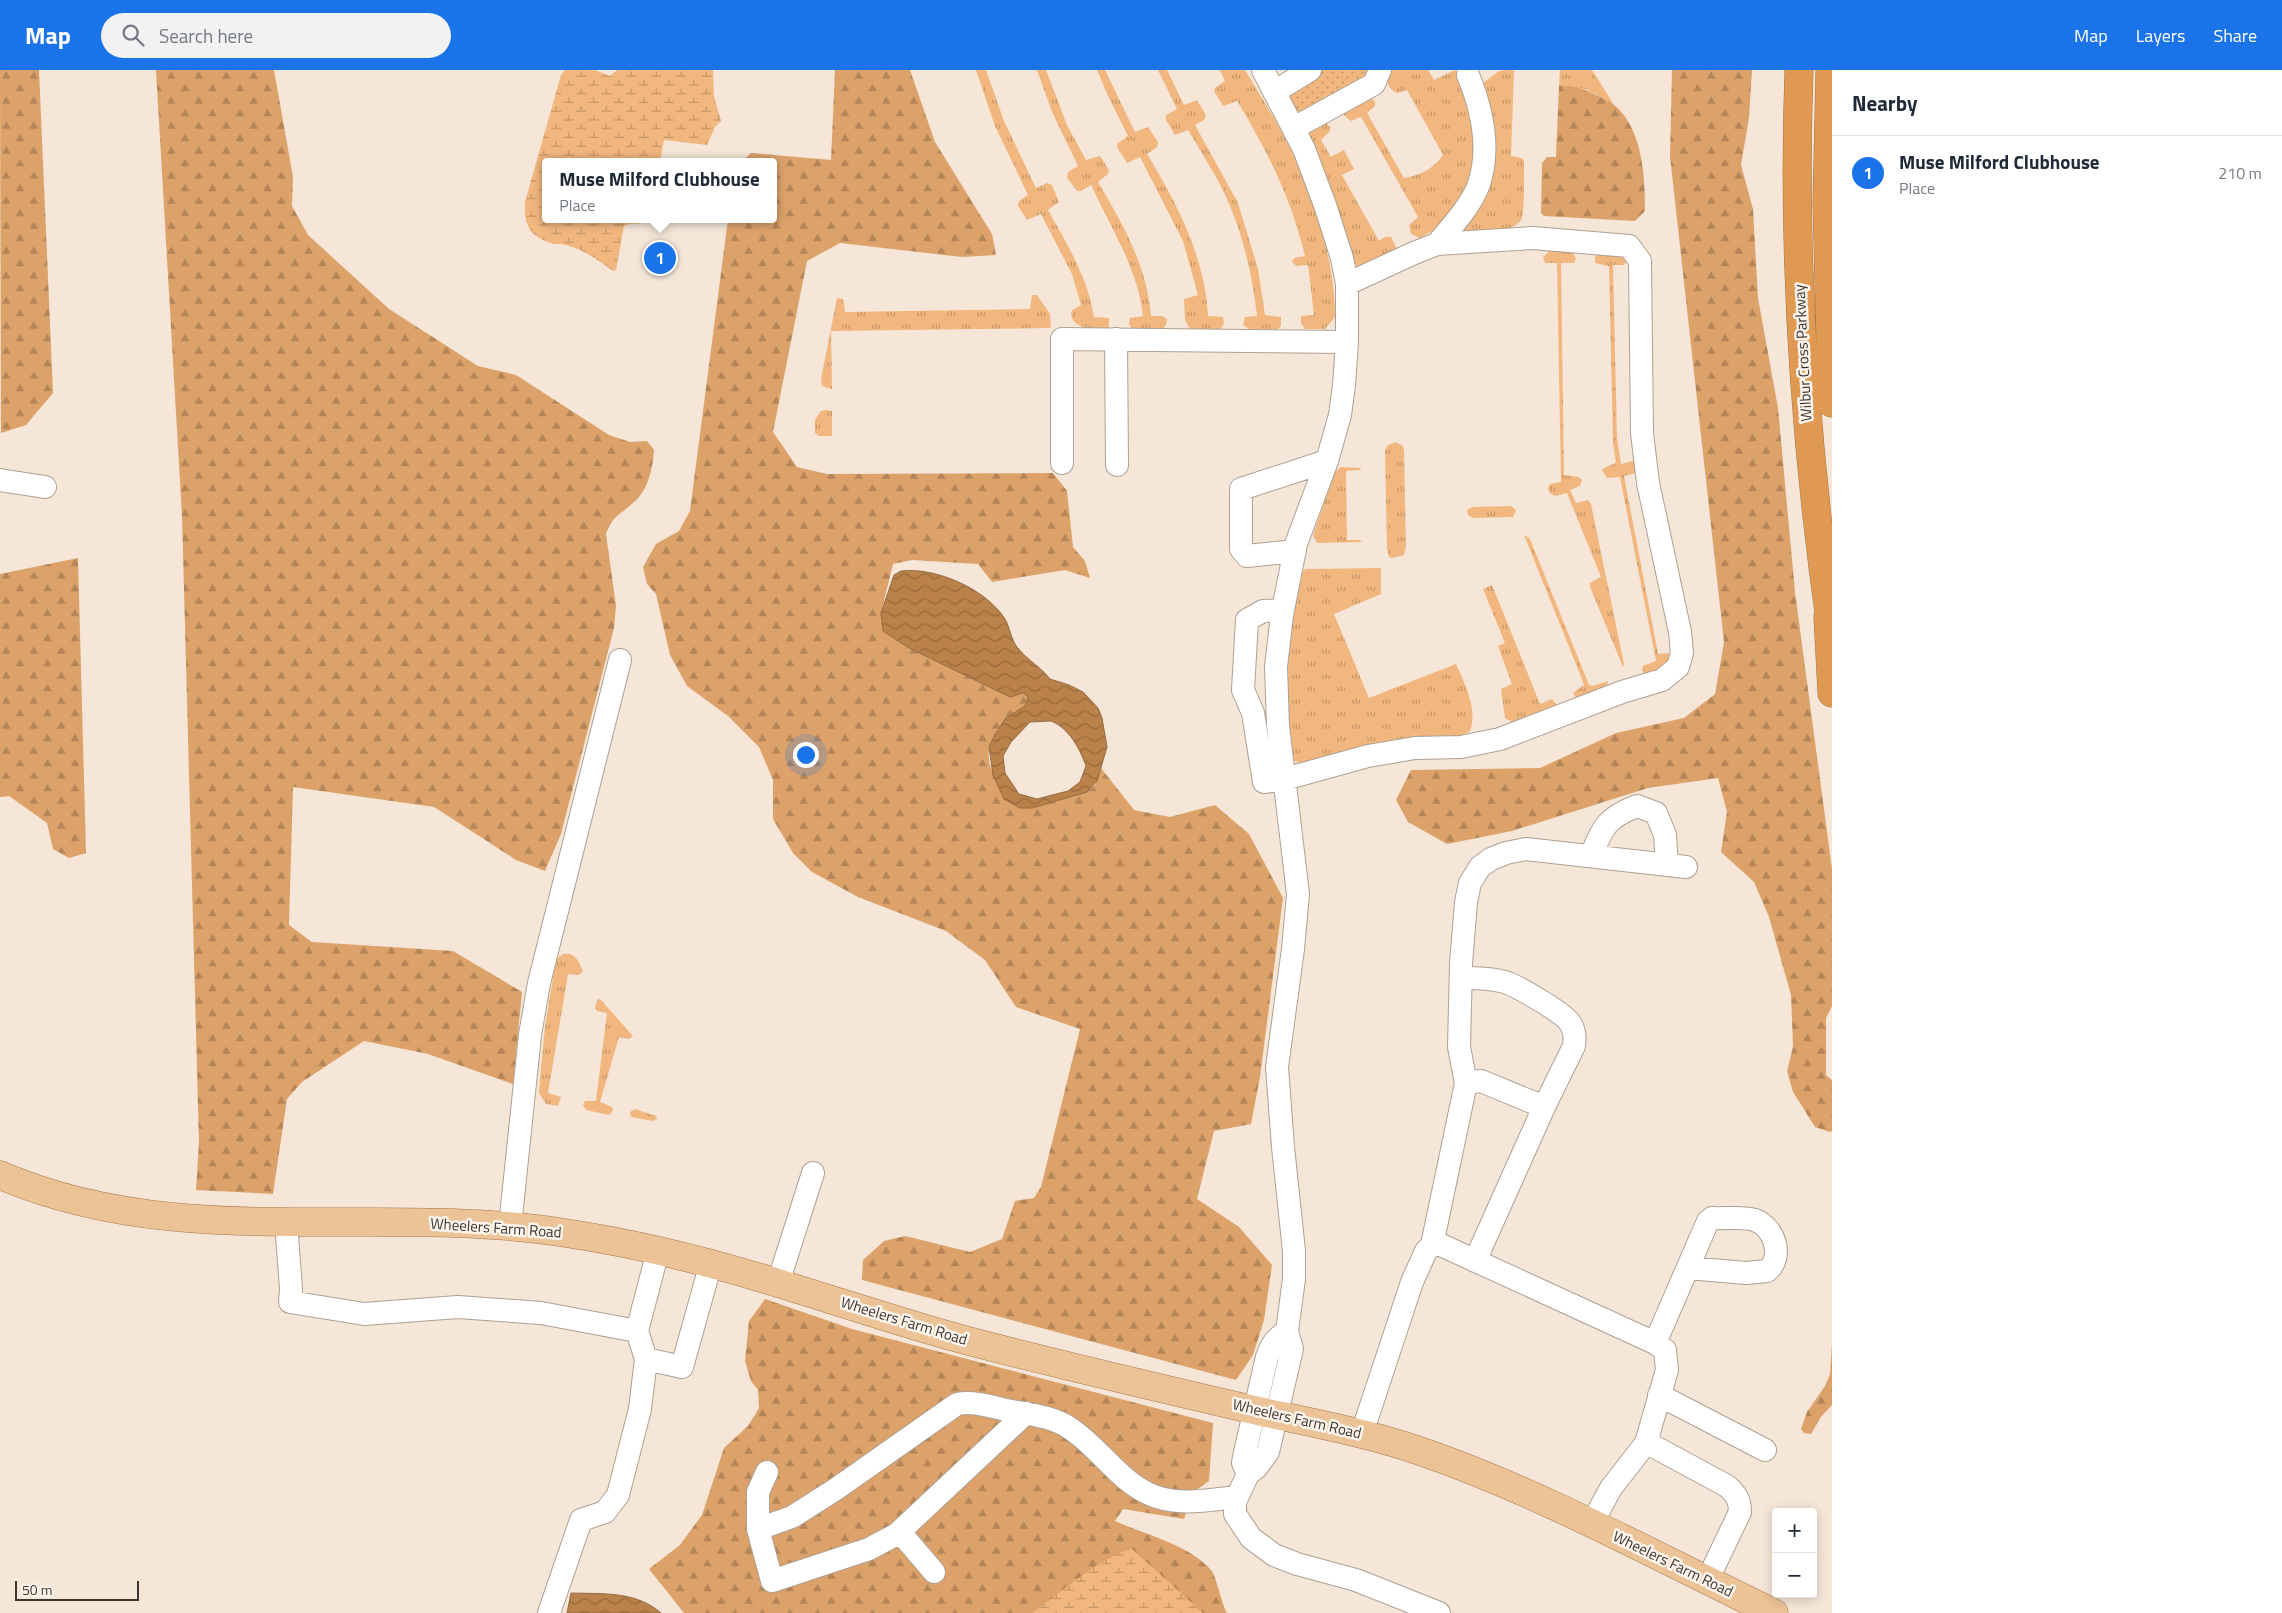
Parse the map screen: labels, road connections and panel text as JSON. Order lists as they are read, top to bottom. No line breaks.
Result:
{"streets":{"highway":["Wilbur Cross Parkway"],"main road":["Wheelers Farm Road"]},"scale_bar":"50 m","page":{"header":"Map","search":"Search here","nav":["Map","Layers","Share"],"heading":"Nearby","list":[{"mark":"1","name":"Muse Milford Clubhouse","note":"Place","value":"210 m"}],"popup":["Muse Milford Clubhouse","Place"],"pins":"1","map_buttons":["+","−"],"scale":"50 m"}}
